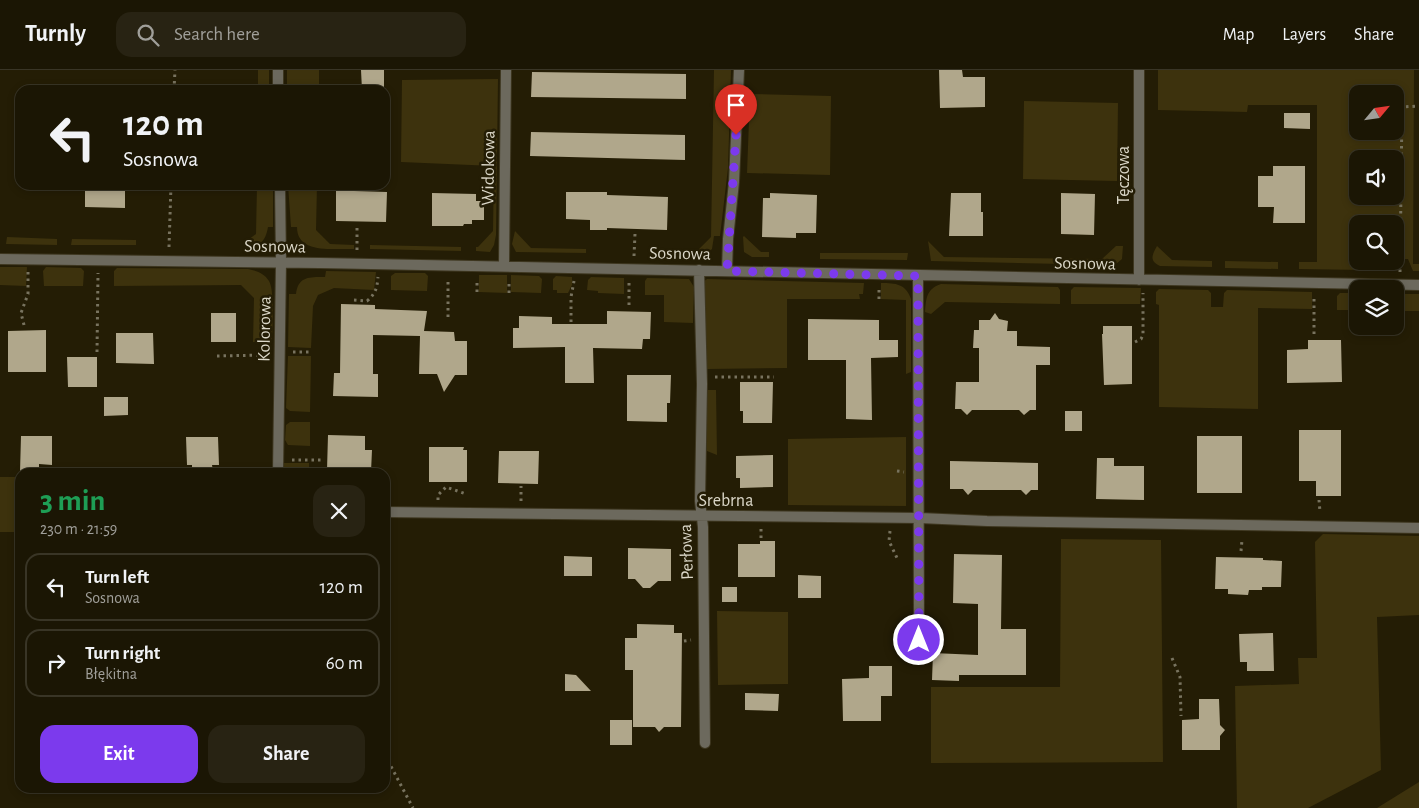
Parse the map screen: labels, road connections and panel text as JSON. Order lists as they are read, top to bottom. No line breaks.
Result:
{"streets":{"street":["Widokowa","Tęczowa","Sosnowa","Kolorowa","Srebrna","Perłowa"]},"crossings":[["Widokowa","Sosnowa"],["Tęczowa","Sosnowa"],["Sosnowa","Kolorowa"],["Sosnowa","Perłowa"],["Srebrna","Perłowa"]],"north":"top right","page":{"header":"Turnly","search":"Search here","nav":["Map","Layers","Share"],"turn":["120 m","Sosnowa"],"heading":["3 min","230 m · 21:59"],"list":[{"name":"Turn left","note":"Sosnowa","value":"120 m"},{"name":"Turn right","note":"Błękitna","value":"60 m"}],"buttons":["Exit","Share"]}}
